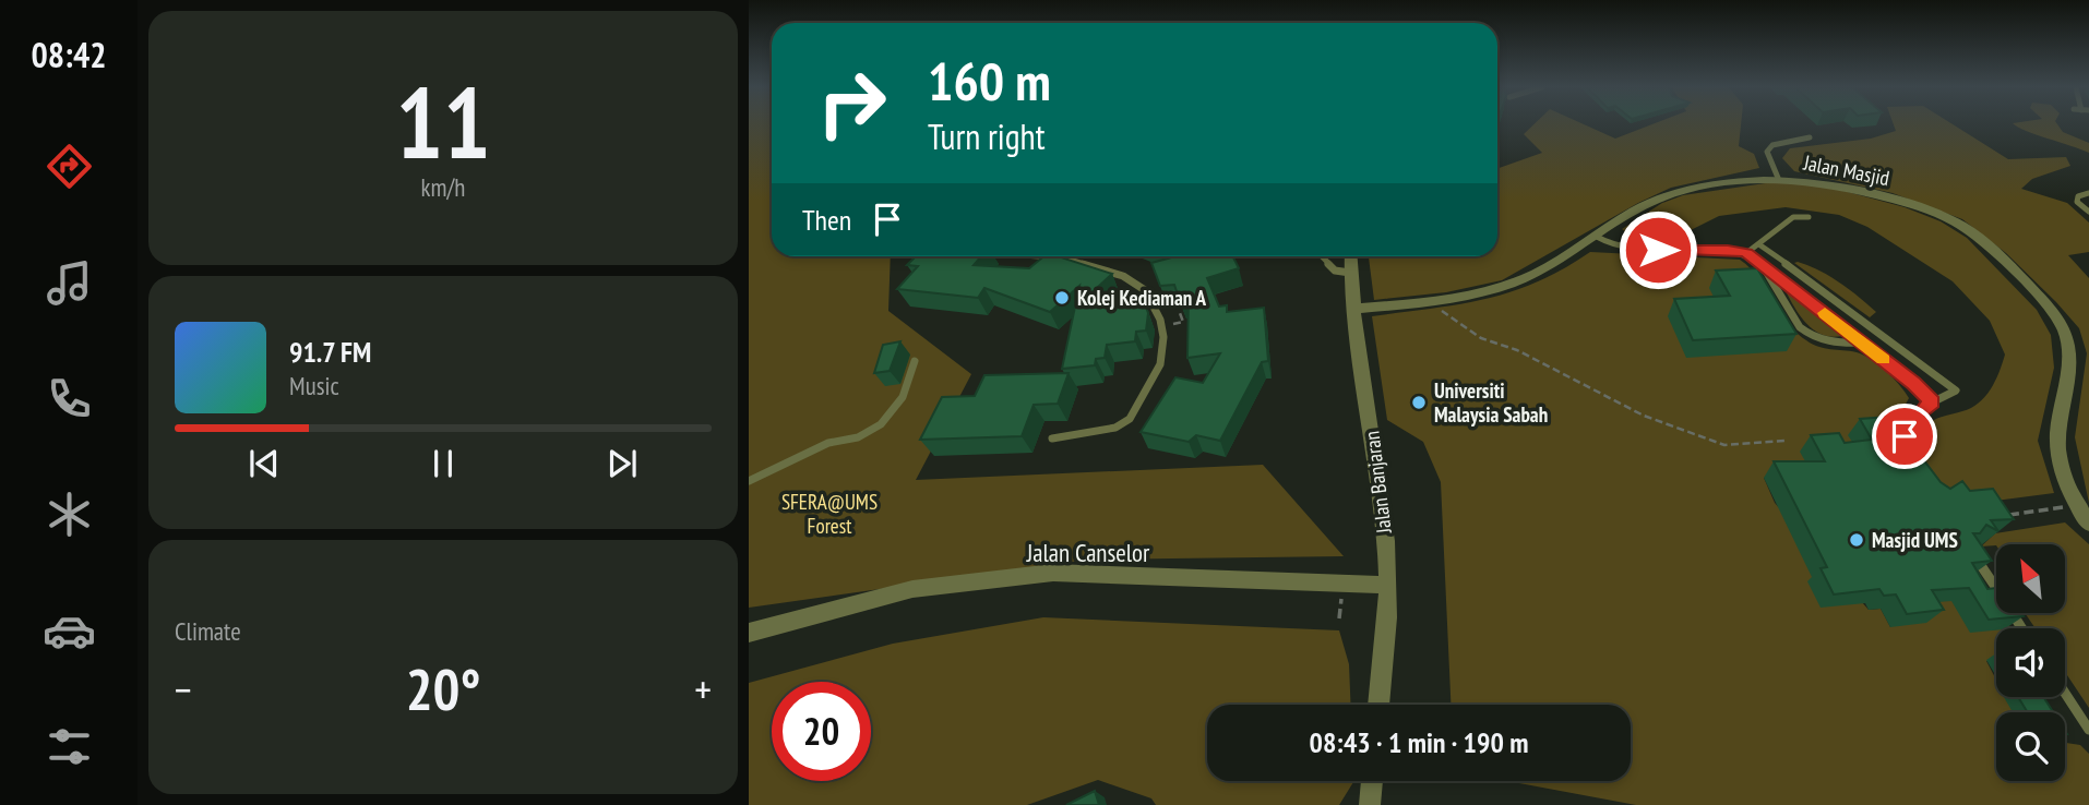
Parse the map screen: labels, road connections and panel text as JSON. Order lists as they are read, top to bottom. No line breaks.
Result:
{"streets":{"street":["Jalan Masjid","Jalan Banjaran","Jalan Canselor"]},"crossings":[["Jalan Masjid","Jalan Banjaran"],["Jalan Banjaran","Jalan Canselor"]],"parks":["SFERA@UMS Forest"],"places":["Kolej Kediaman A","Universiti Malaysia Sabah","Masjid UMS"],"north":"top left","page":{"tabs":"08:42","tile":[["11","km/h"],"Climate"],"turn":["160 m","Turn right"],"then":"Then","song":["91.7 FM","Music"],"heat":["−","20°","+"],"limit":"20","trip":"08:43 · 1 min · 190 m"}}
